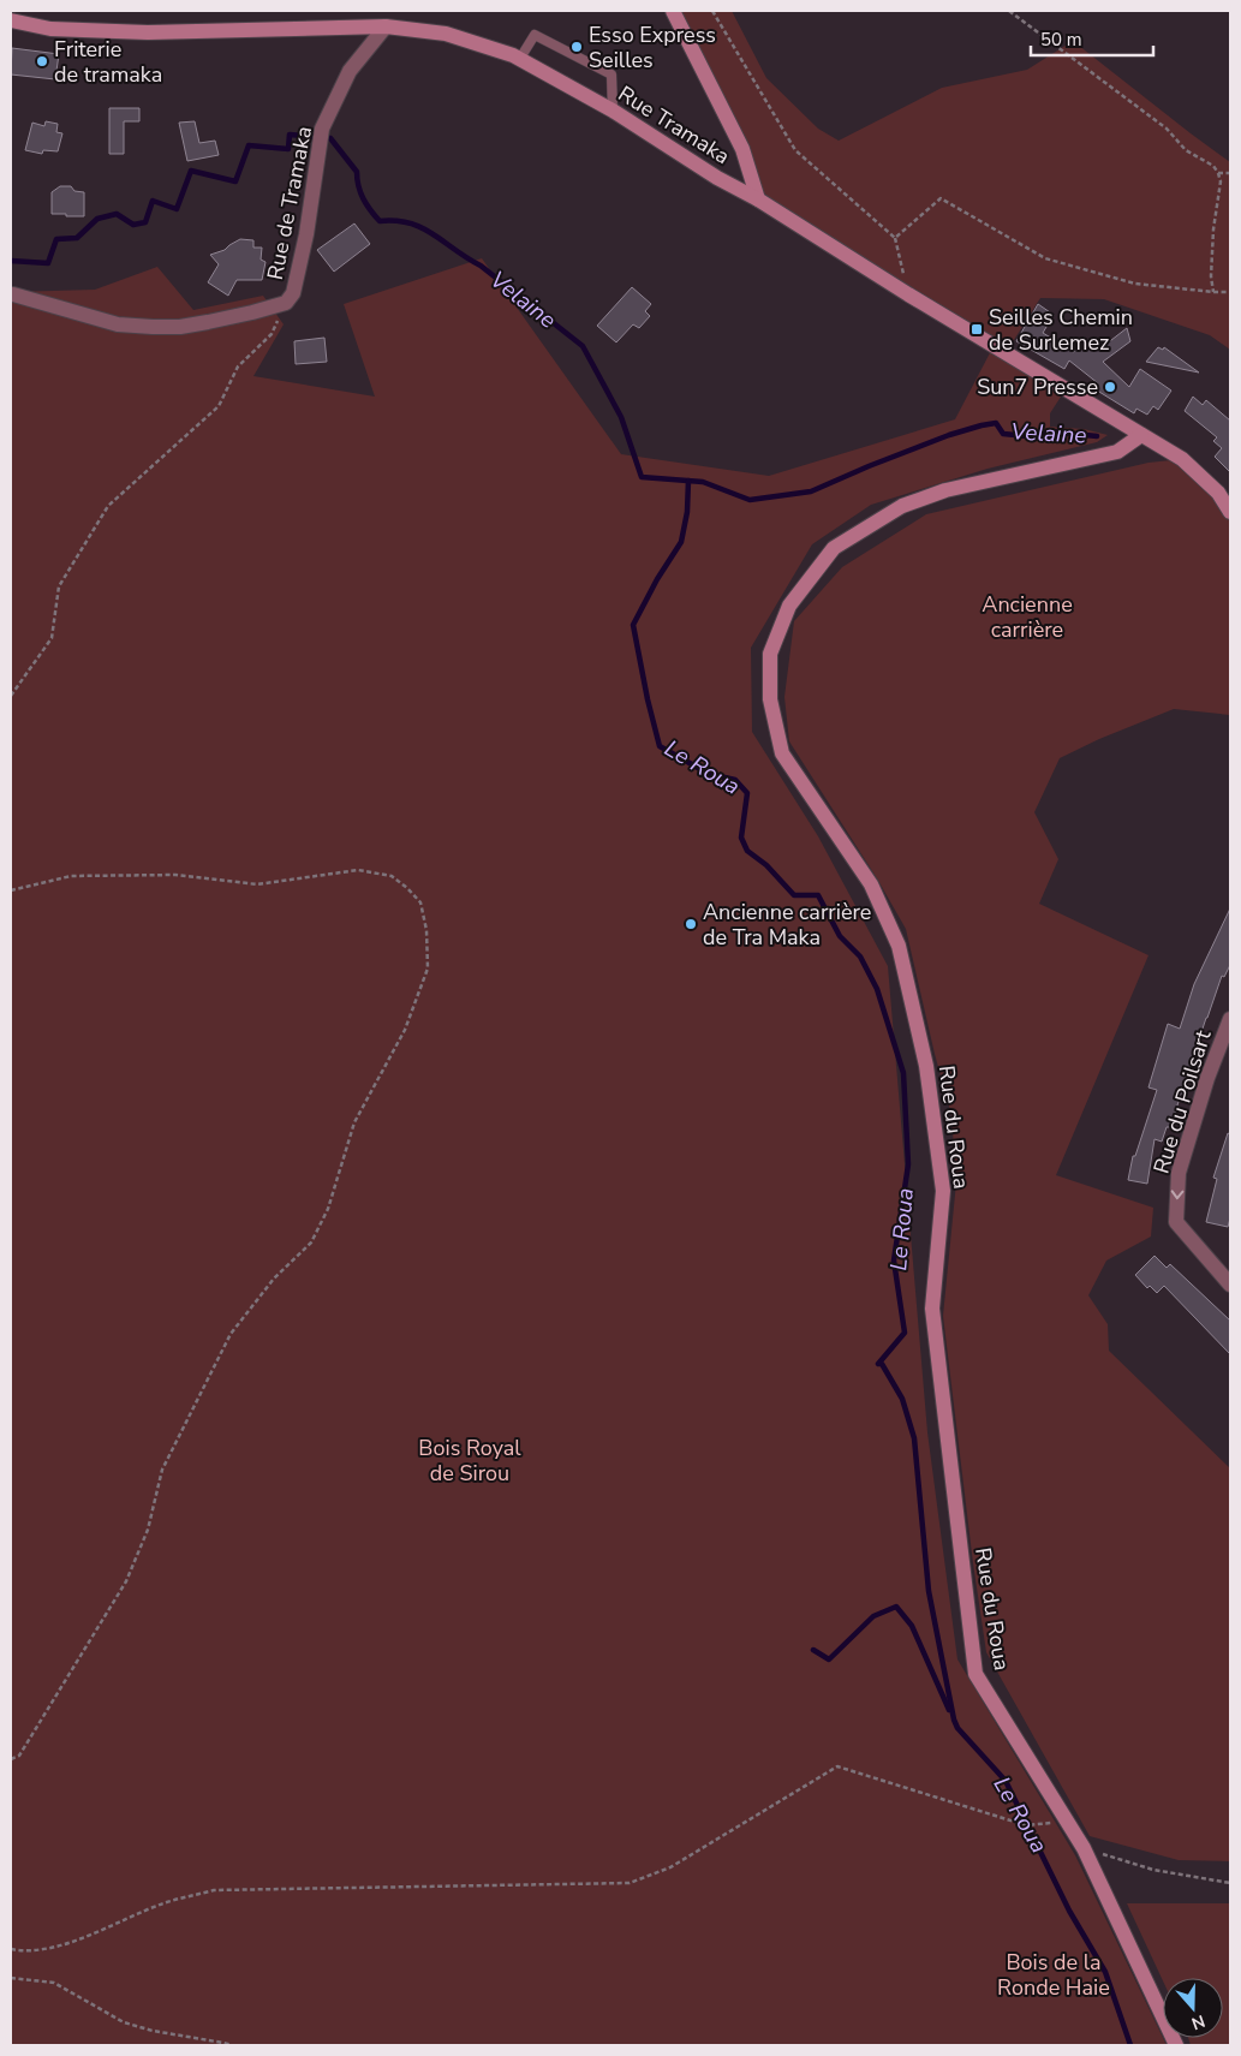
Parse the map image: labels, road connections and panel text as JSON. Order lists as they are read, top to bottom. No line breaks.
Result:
{"streets":{"street":["Rue Tramaka","Rue de Tramaka","Rue du Poilsart","Rue du Roua"]},"crossings":[["Rue Tramaka","Rue de Tramaka"],["Rue Tramaka","Rue du Roua"]],"one_way":["Rue du Poilsart"],"water":["Velaine","Le Roua"],"parks":["Ancienne carrière","Bois Royal de Sirou","Bois de la Ronde Haie"],"places":{"other":["Esso Express Seilles","Friterie de tramaka","Sun7 Presse","Ancienne carrière de Tra Maka"],"transit":["Seilles Chemin de Surlemez"]},"scale_bar":"50 m","north":"bottom"}
